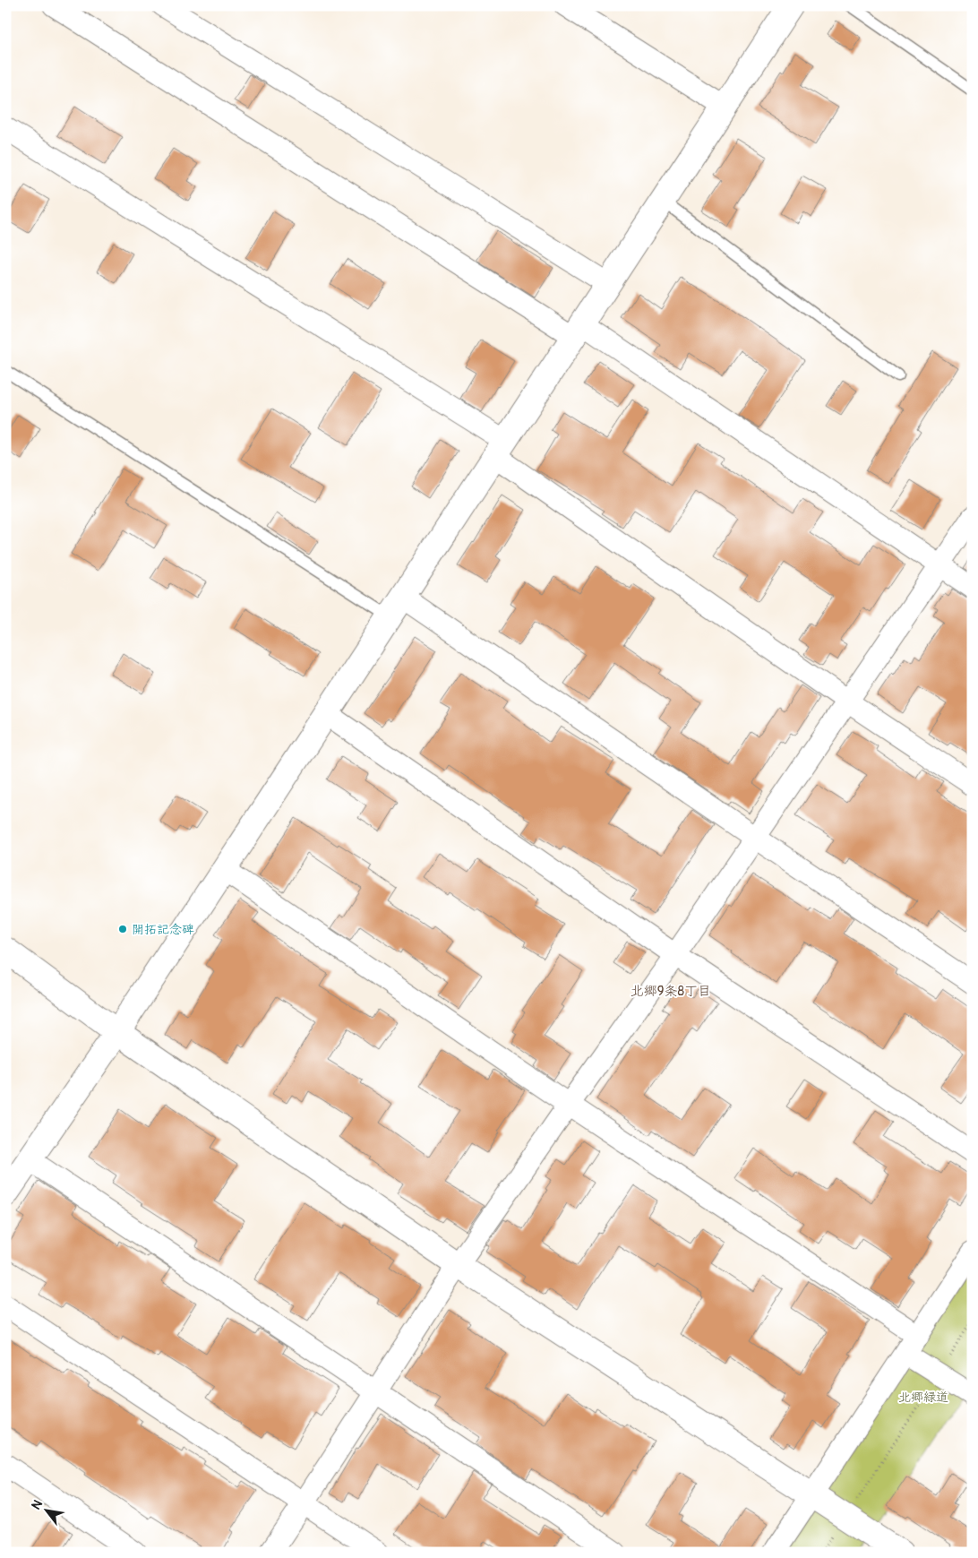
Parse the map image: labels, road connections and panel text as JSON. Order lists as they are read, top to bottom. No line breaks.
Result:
{"districts":["北郷9条8丁目"],"parks":["北郷緑道"],"places":["開拓記念碑"],"north":"top left"}
